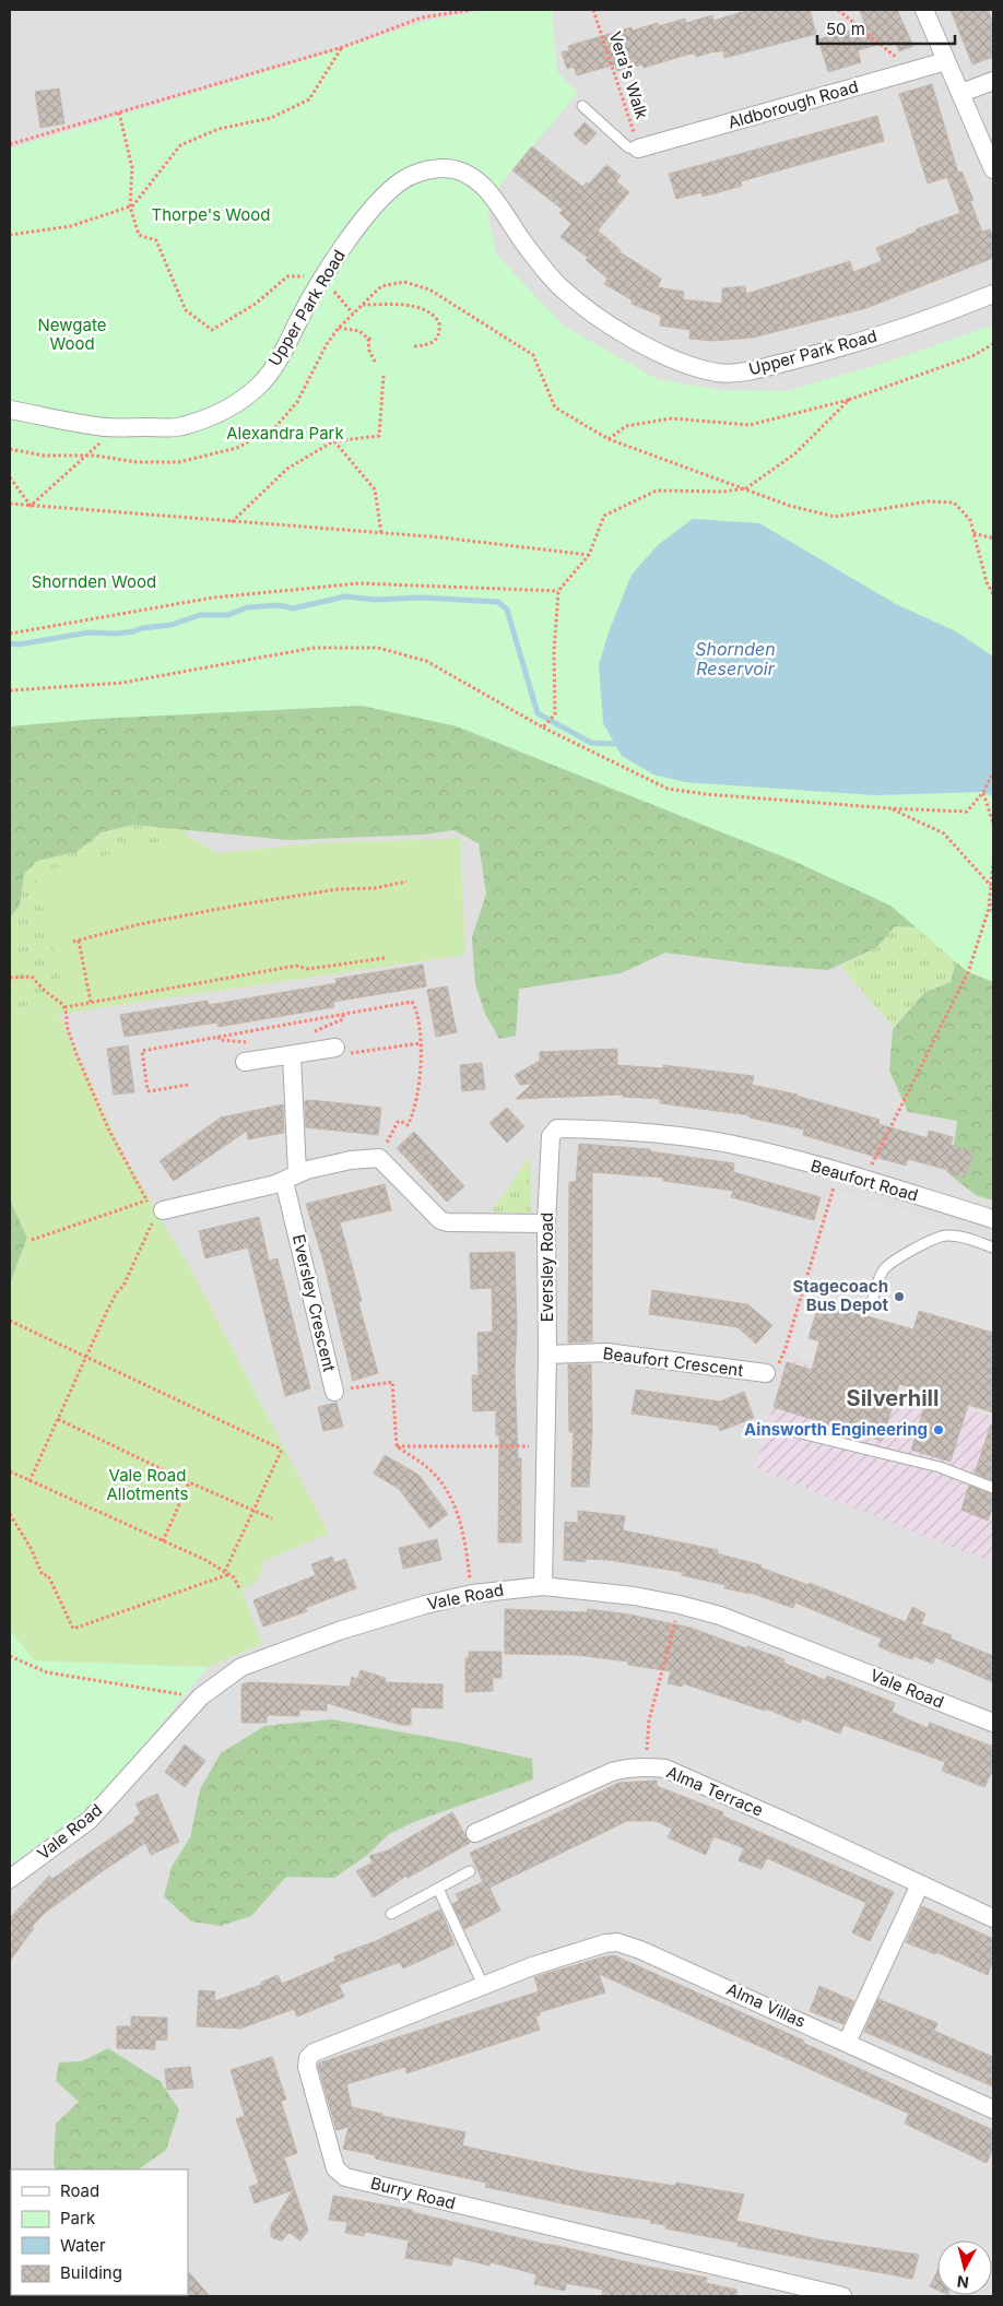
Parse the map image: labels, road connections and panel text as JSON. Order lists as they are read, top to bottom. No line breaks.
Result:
{"streets":{"street":["Aldborough Road","Upper Park Road","Beaufort Road","Eversley Road","Eversley Crescent","Beaufort Crescent","Vale Road","Alma Terrace","Alma Villas","Burry Road"],"path":["Vera's Walk"]},"crossings":[["Vera's Walk","Aldborough Road"],["Beaufort Road","Eversley Road"],["Eversley Road","Beaufort Crescent"],["Eversley Road","Vale Road"],["Alma Villas","Burry Road"]],"districts":["Silverhill"],"water":["Shornden Reservoir"],"parks":["Thorpe's Wood","Newgate Wood","Alexandra Park","Shornden Wood","Vale Road Allotments"],"places":["Stagecoach Bus Depot","Ainsworth Engineering"],"legend":["Road","Park","Water","Building"],"scale_bar":"50 m","north":"bottom"}
